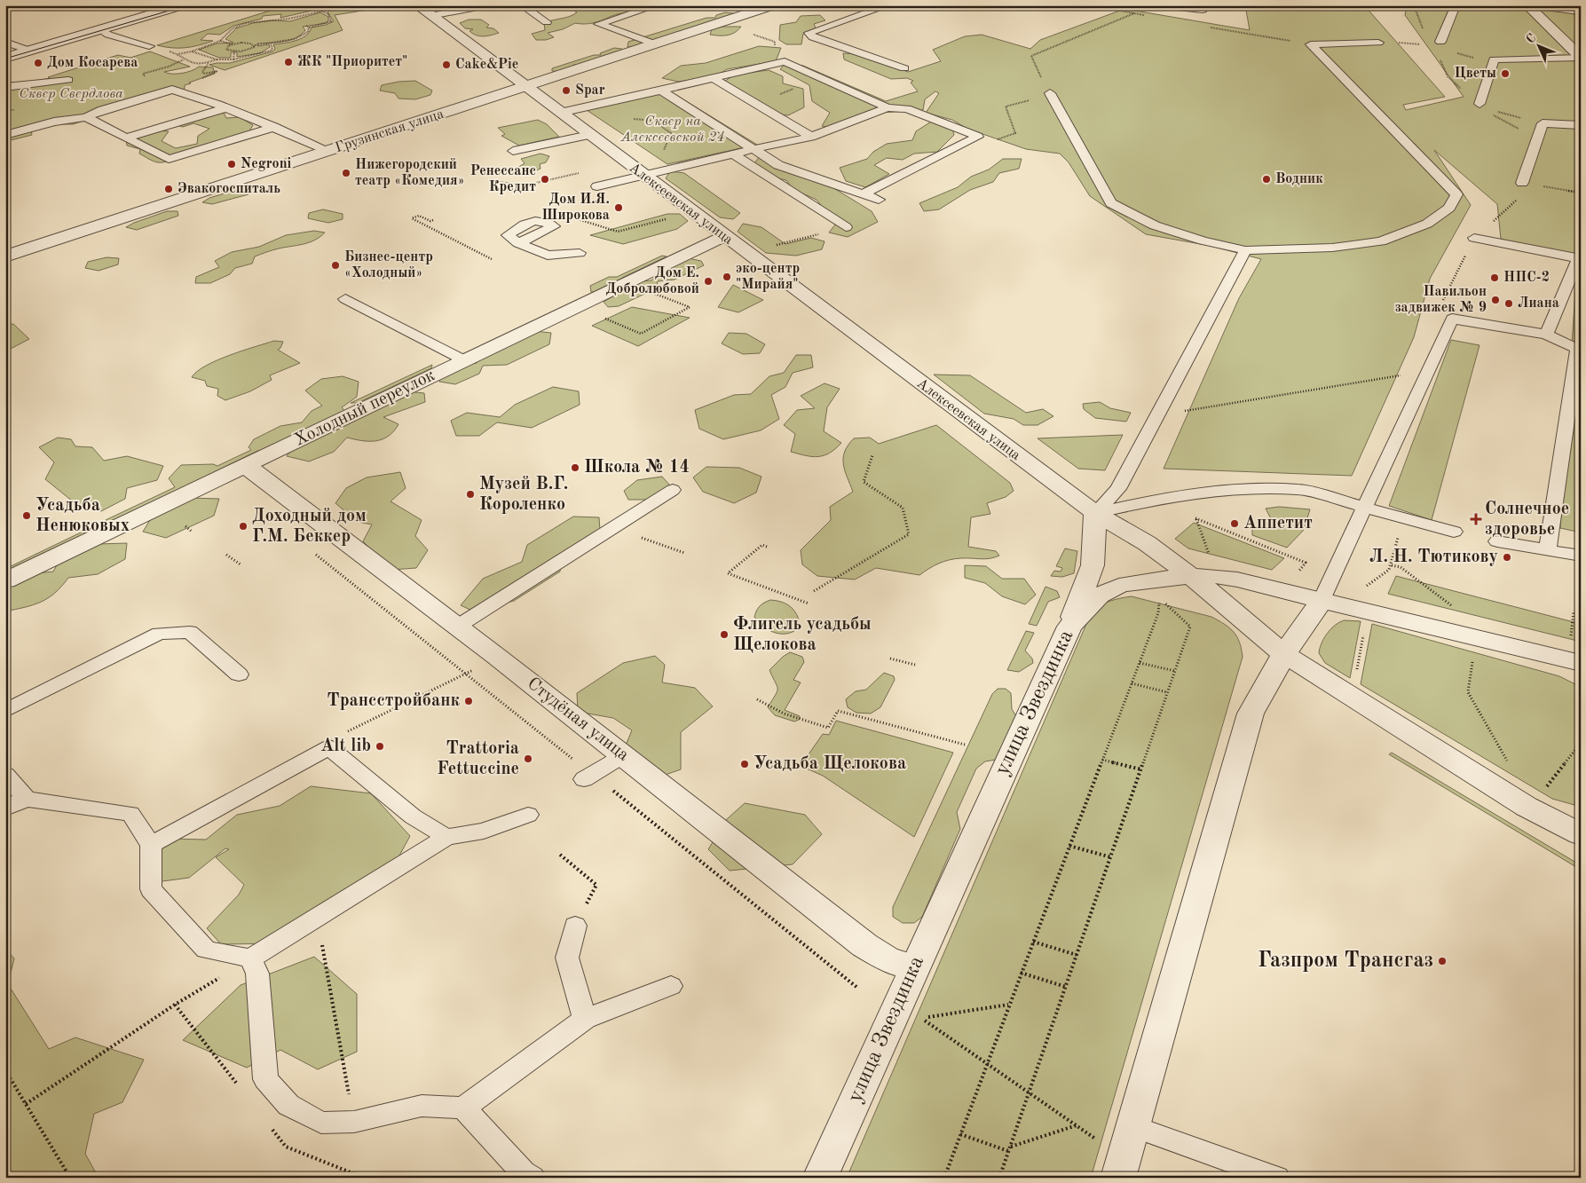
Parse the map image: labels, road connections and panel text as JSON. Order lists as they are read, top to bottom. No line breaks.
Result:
{"streets":{"street":["Грузинская улица","Алексеевская улица","Холодный переулок","улица Звездинка","Студёная улица"]},"crossings":[["Грузинская улица","Алексеевская улица"],["Алексеевская улица","Холодный переулок"],["Алексеевская улица","улица Звездинка"],["Холодный переулок","Студёная улица"],["улица Звездинка","Студёная улица"]],"parks":["Сквер Свердлова","Сквер на Алексеевской 24"],"places":{"other":["ЖК \"Приоритет\"","Дом Косарева","Cake&Pie","Цветы","Spar","Negroni","Нижегородский театр «Комедия»","Ренессанс Кредит","Водник","Эвакогоспиталь","Дом И.Я. Широкова","Бизнес-центр «Холодный»","эко-центр \"Мирайя\"","НПС-2","Дом Е. Добролюбовой","Павильон задвижек № 9","Лиана","Школа № 14","Музей В.Г. Короленко","Усадьба Ненюковых","Аппетит","Доходный дом Г.М. Беккер","Л. Н. Тютикову","Флигель усадьбы Щелокова","Трансстройбанк","Alt lib","Trattoria Fettuccine","Усадьба Щелокова","Газпром Трансгаз"],"health":["Солнечное здоровье"]},"north":"top left"}
